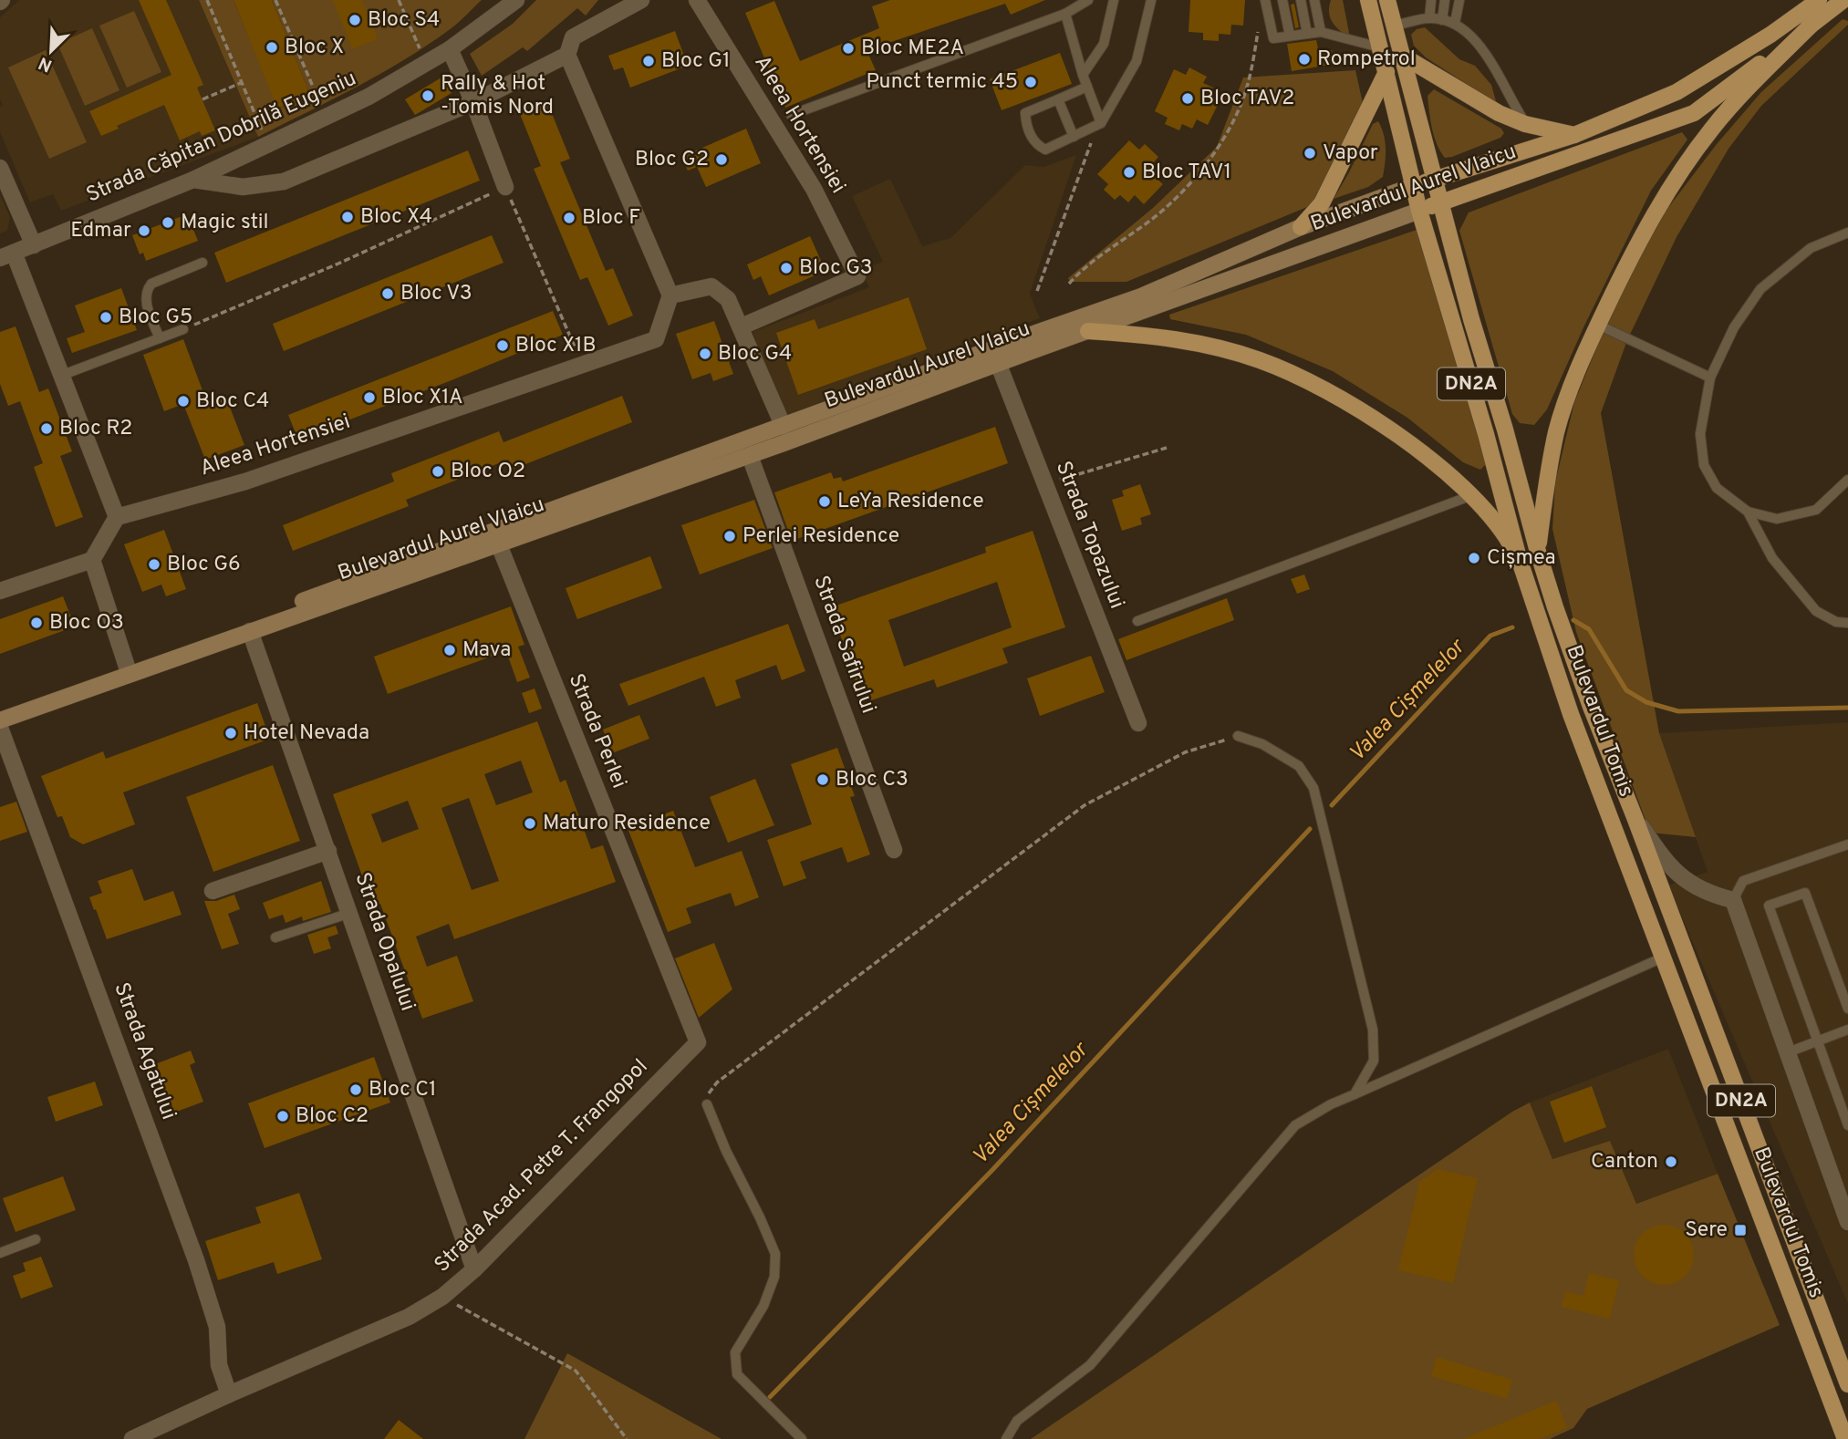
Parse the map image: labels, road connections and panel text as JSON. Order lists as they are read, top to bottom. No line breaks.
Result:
{"streets":{"main road":["Bulevardul Aurel Vlaicu","DN2A","Bulevardul Tomis"],"street":["Aleea Hortensiei","Strada Căpitan Dobrilă Eugeniu","Strada Topazului","Strada Safirului","Strada Perlei","Strada Opalului","Strada Agatului","Strada Acad. Petre T. Frangopol"]},"crossings":[["Bulevardul Aurel Vlaicu","Strada Topazului"],["Bulevardul Aurel Vlaicu","Strada Safirului"],["Bulevardul Aurel Vlaicu","Bulevardul Tomis"],["Bulevardul Aurel Vlaicu","Strada Perlei"],["Bulevardul Aurel Vlaicu","Strada Opalului"],["Strada Perlei","Strada Acad. Petre T. Frangopol"],["Strada Opalului","Strada Acad. Petre T. Frangopol"],["Strada Agatului","Strada Acad. Petre T. Frangopol"]],"water":["Valea Cișmelelor"],"places":{"other":["Bloc S4","Bloc X","Bloc ME2A","Rompetrol","Bloc G1","Punct termic 45","Rally & Hot -Tomis Nord","Bloc TAV2","Vapor","Bloc G2","Bloc TAV1","Bloc X4","Bloc F","Magic stil","Edmar","Bloc G3","Bloc V3","Bloc G5","Bloc X1B","Bloc G4","Bloc X1A","Bloc C4","Bloc R2","Bloc O2","LeYa Residence","Perlei Residence","Cișmea","Bloc G6","Bloc O3","Mava","Hotel Nevada","Bloc C3","Maturo Residence","Bloc C1","Bloc C2","Canton"],"transit":["Sere"]},"north":"bottom left"}
